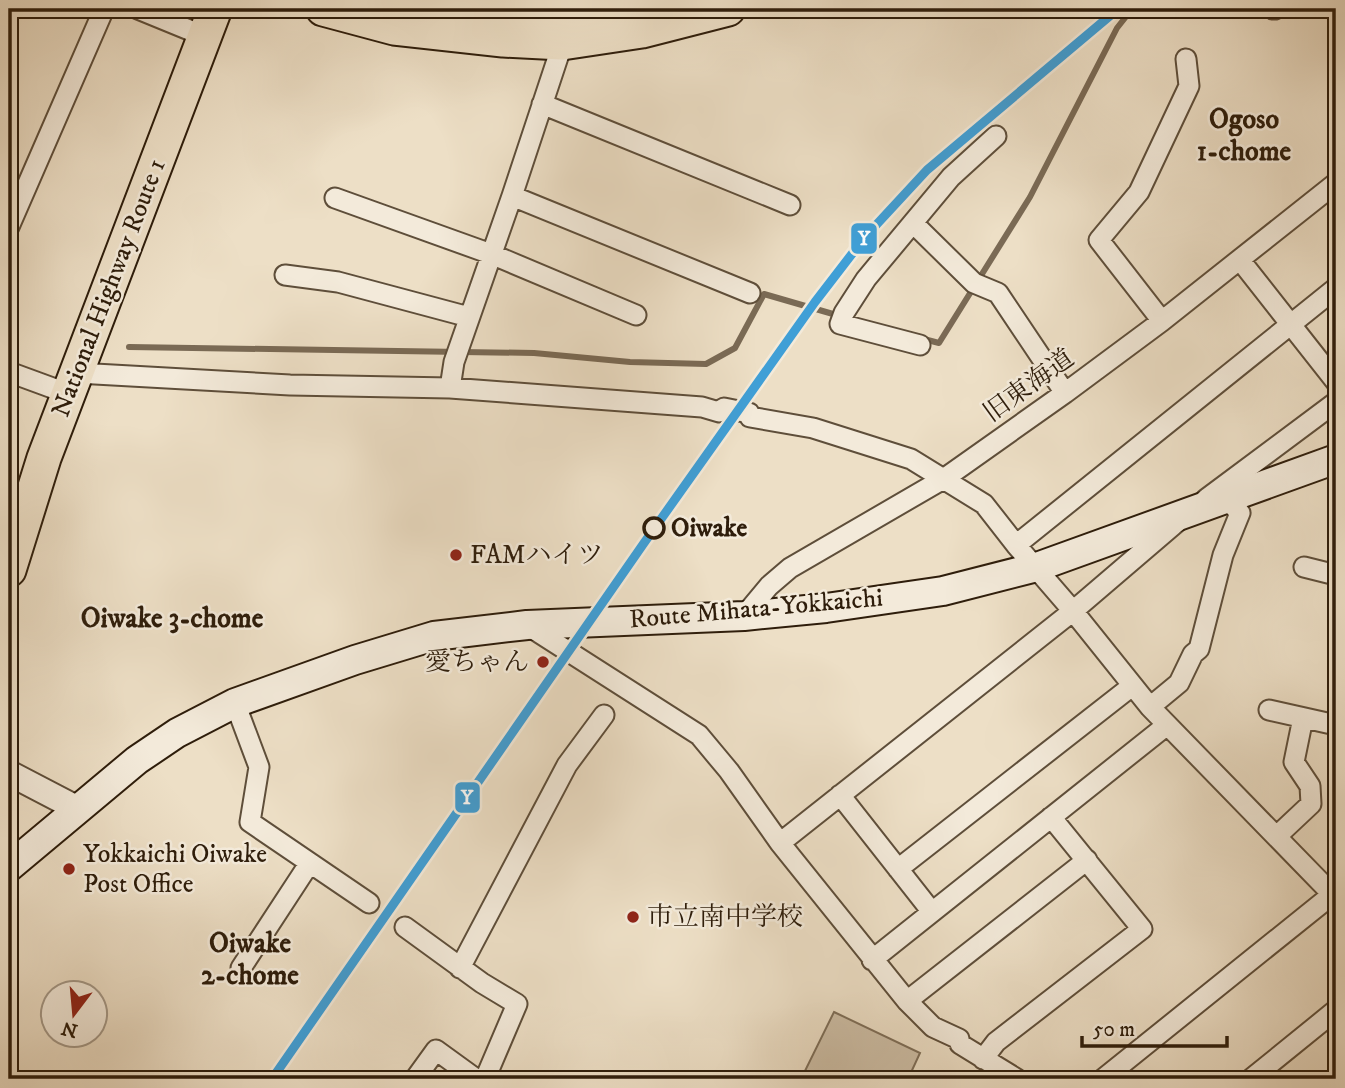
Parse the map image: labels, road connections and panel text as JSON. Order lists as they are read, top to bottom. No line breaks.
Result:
{"streets":{"highway":["National Highway Route 1"],"main road":["Route Mihata-Yokkaichi"],"street":["旧東海道"]},"crossings":[["旧東海道","Route Mihata-Yokkaichi"]],"districts":["Ogoso 1-chome","Oiwake 3-chome","Oiwake 2-chome"],"places":["Oiwake","FAMハイツ","愛ちゃん","Yokkaichi Oiwake Post Office","市立南中学校"],"lines":["transit line Y"],"scale_bar":"50 m","north":"bottom"}
